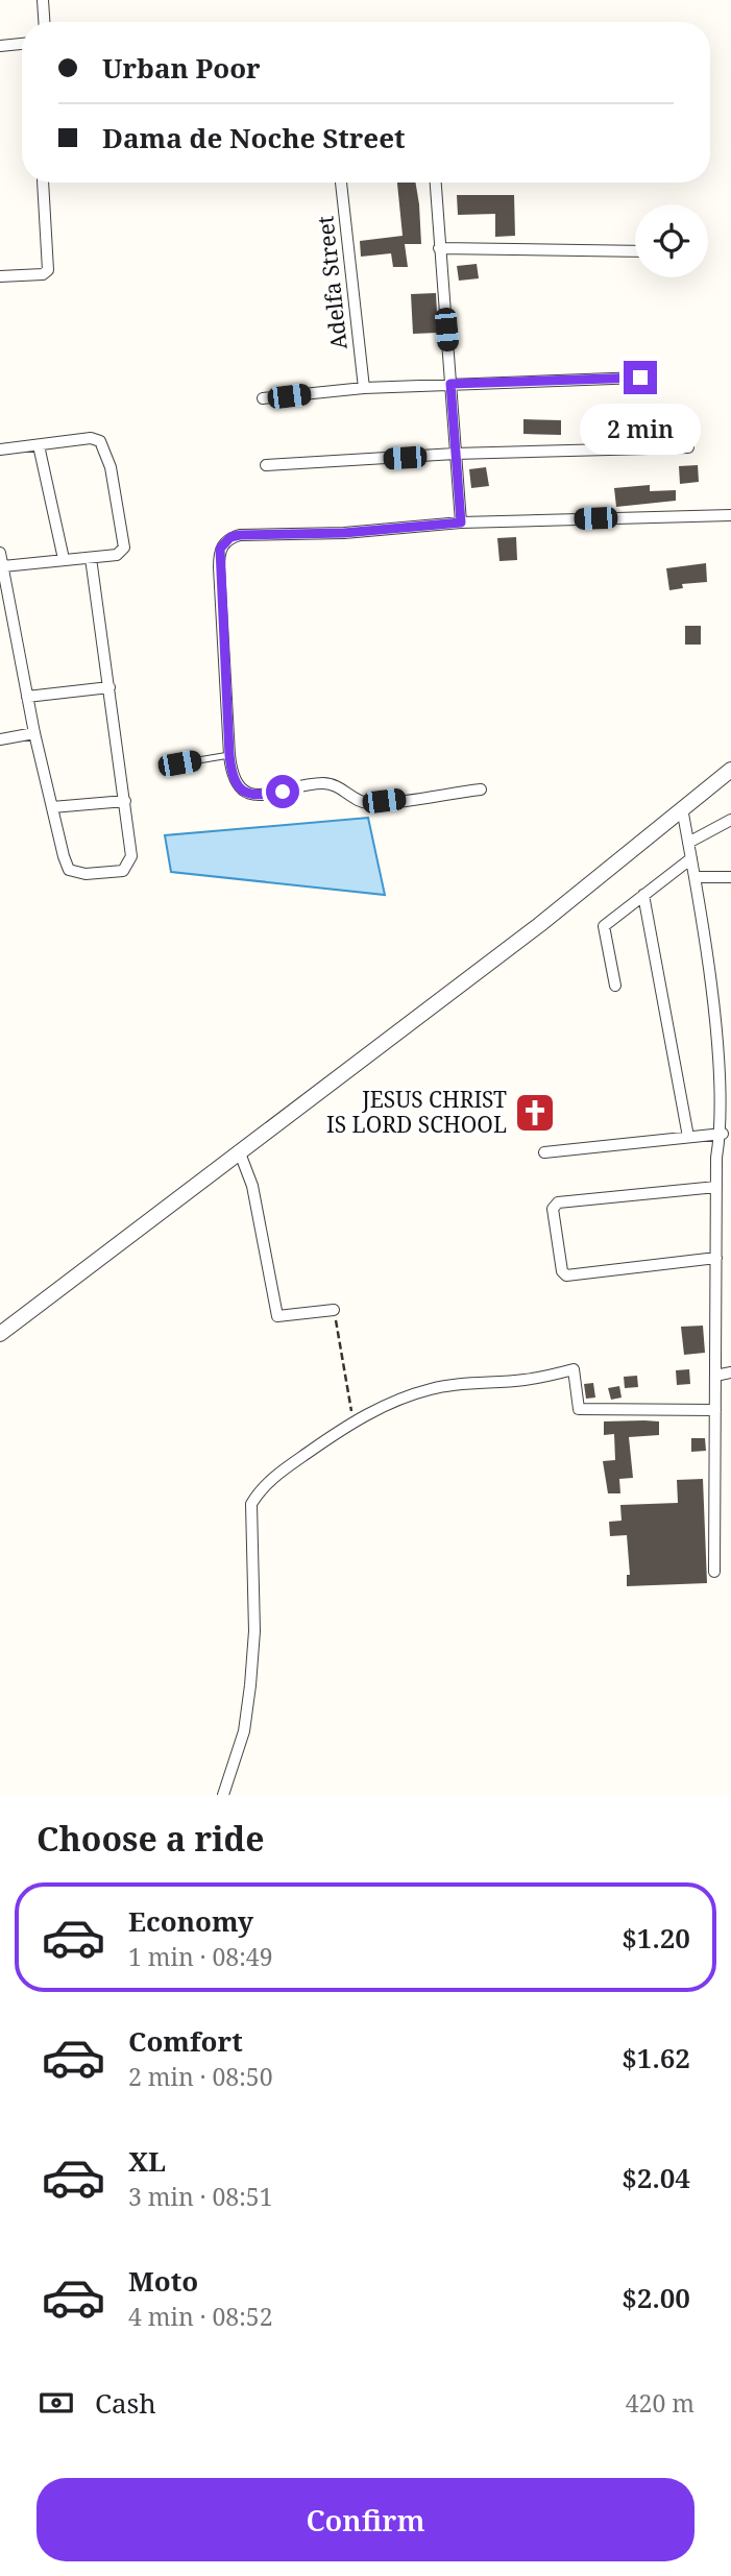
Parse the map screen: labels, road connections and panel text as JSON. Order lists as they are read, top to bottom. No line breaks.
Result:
{"streets":{"street":["Adelfa Street"]},"places":{"church":["JESUS CHRIST IS LORD SCHOOL"]},"page":{"banner":["Urban Poor","Dama de Noche Street"],"bubble":"2 min","heading":"Choose a ride","list":[{"name":"Economy","note":"1 min · 08:49","value":"$1.20"},{"name":"Comfort","note":"2 min · 08:50","value":"$1.62"},{"name":"XL","note":"3 min · 08:51","value":"$2.04"},{"name":"Moto","note":"4 min · 08:52","value":"$2.00"}],"pay":["Cash","420 m"],"buttons":"Confirm"}}
